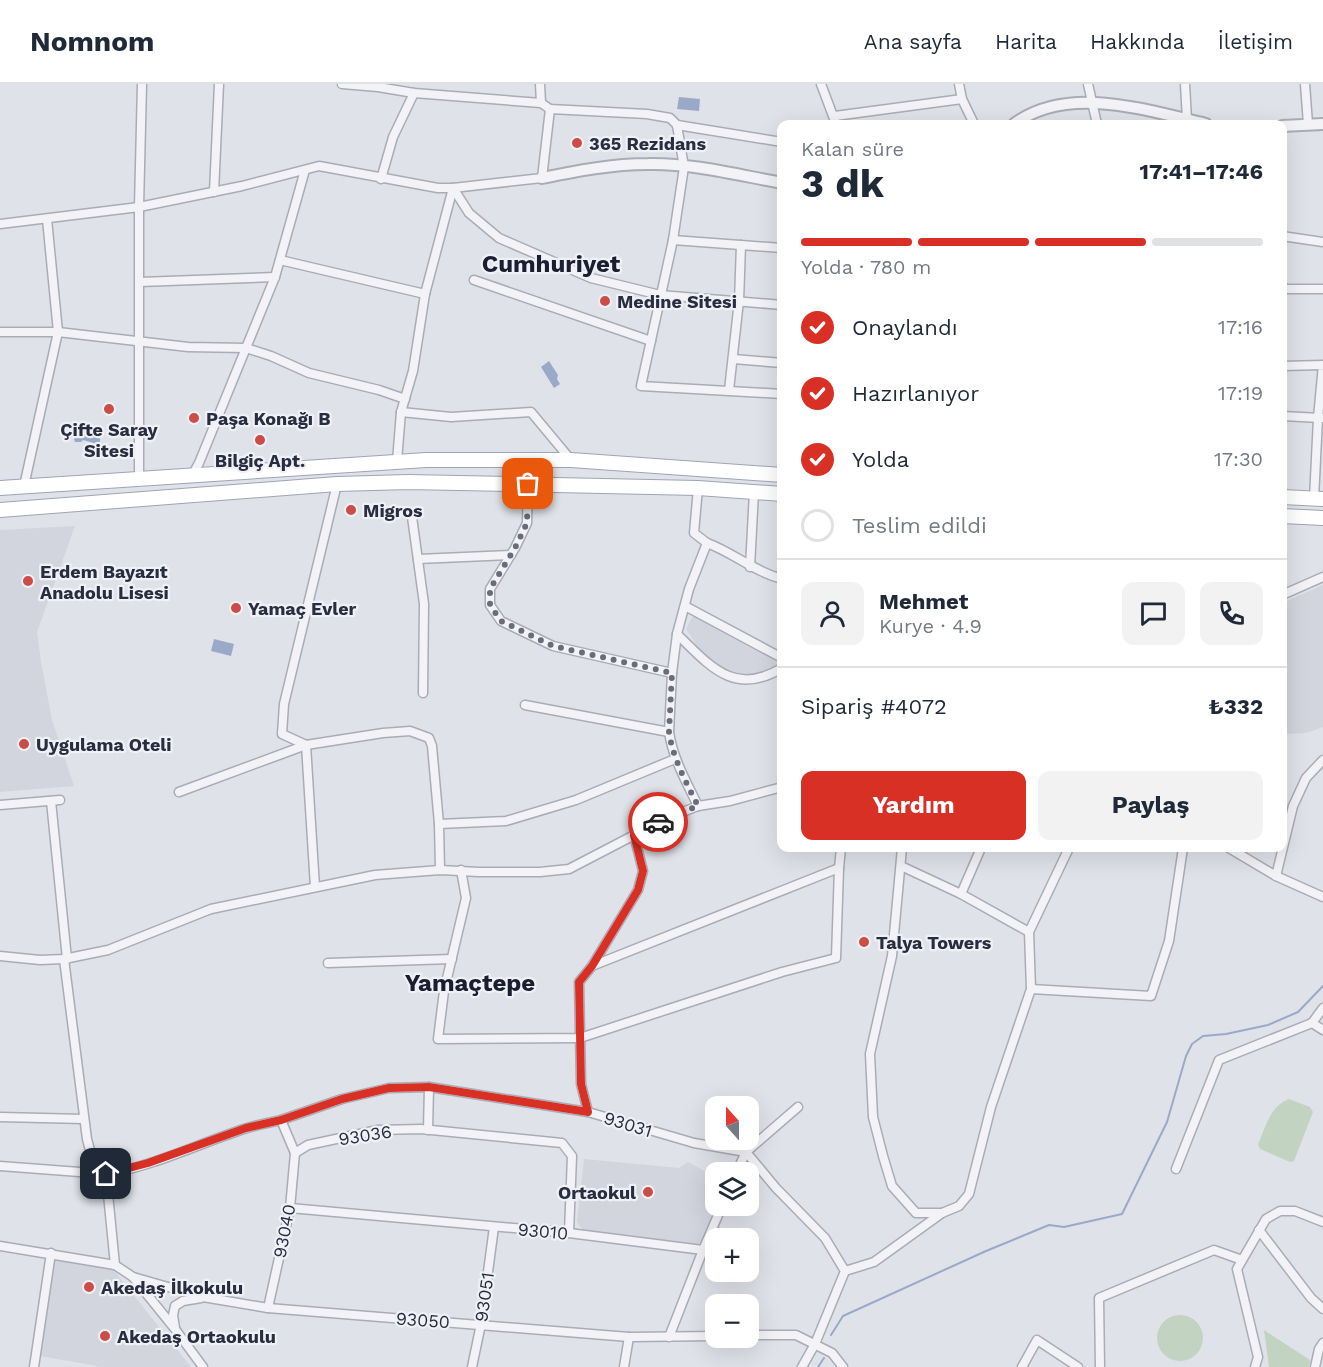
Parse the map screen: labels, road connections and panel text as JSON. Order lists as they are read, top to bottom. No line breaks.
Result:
{"streets":{"street":["93031","93036","93040","93010","93051","93050"]},"crossings":[["93036","93040"],["93036","93010"],["93040","93010"],["93040","93050"],["93010","93051"],["93051","93050"]],"districts":["Cumhuriyet","Yamaçtepe"],"places":["365 Rezidans","Medine Sitesi","Çifte Saray Sitesi","Paşa Konağı B","Bilgiç Apt.","Migros","Erdem Bayazıt Anadolu Lisesi","Yamaç Evler","Uygulama Oteli","Talya Towers","Ortaokul","Akedaş İlkokulu","Akedaş Ortaokulu"],"north":"top","page":{"header":"Nomnom","nav":["Ana sayfa","Harita","Hakkında","İletişim"],"heading":["3 dk","Kalan süre","17:41–17:46"],"panel":["Mehmet","Kurye · 4.9","Sipariş #4072","₺332"],"bar":"Yolda · 780 m","list":[["Onaylandı","17:16"],["Hazırlanıyor","17:19"],["Yolda","17:30"],"Teslim edildi"],"buttons":["Yardım","Paylaş"],"map_buttons":["+","−"]}}
